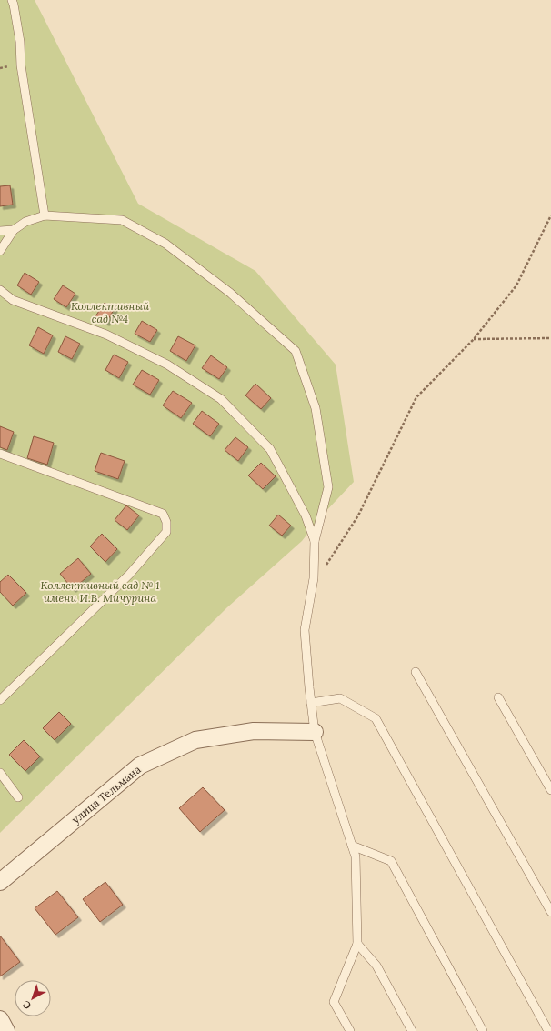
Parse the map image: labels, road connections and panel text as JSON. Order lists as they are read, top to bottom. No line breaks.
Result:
{"streets":{"street":["улица Тельмана"]},"parks":["Коллективный сад №4","Коллективный сад № 1 имени И.В. Мичурина"],"north":"bottom left"}
